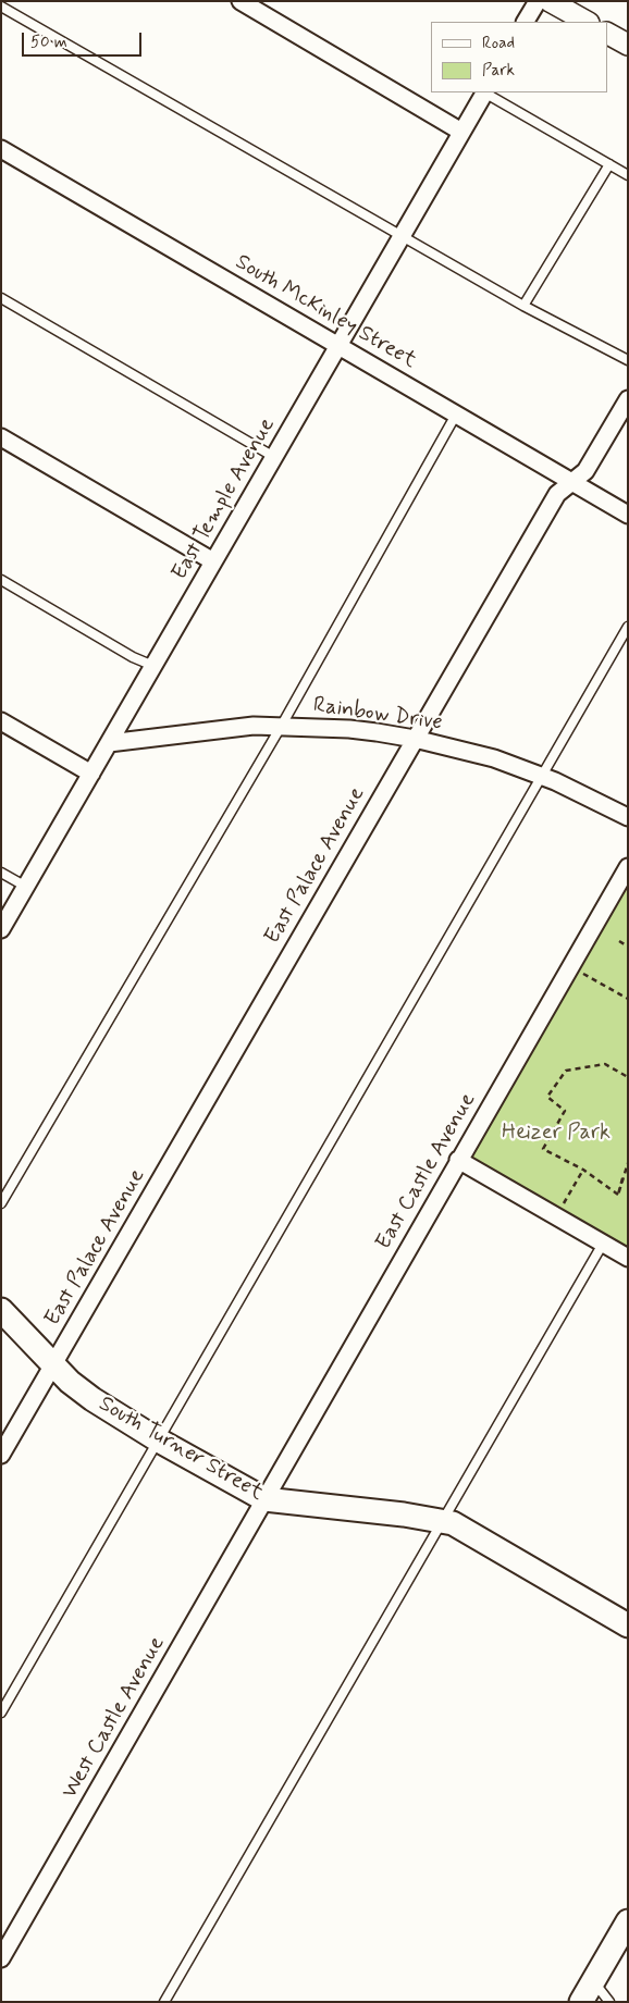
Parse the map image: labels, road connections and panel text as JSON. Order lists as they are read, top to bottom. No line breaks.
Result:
{"streets":{"main road":["South Turner Street"],"street":["South McKinley Street","East Temple Avenue","Rainbow Drive","East Palace Avenue","East Castle Avenue","West Castle Avenue"]},"crossings":[["South McKinley Street","East Temple Avenue"],["South McKinley Street","East Palace Avenue"],["East Temple Avenue","Rainbow Drive"],["Rainbow Drive","East Palace Avenue"],["East Palace Avenue","South Turner Street"],["East Castle Avenue","South Turner Street"],["East Castle Avenue","West Castle Avenue"],["South Turner Street","West Castle Avenue"]],"parks":["Heizer Park"],"legend":["Road","Park"],"scale_bar":"50 m"}
